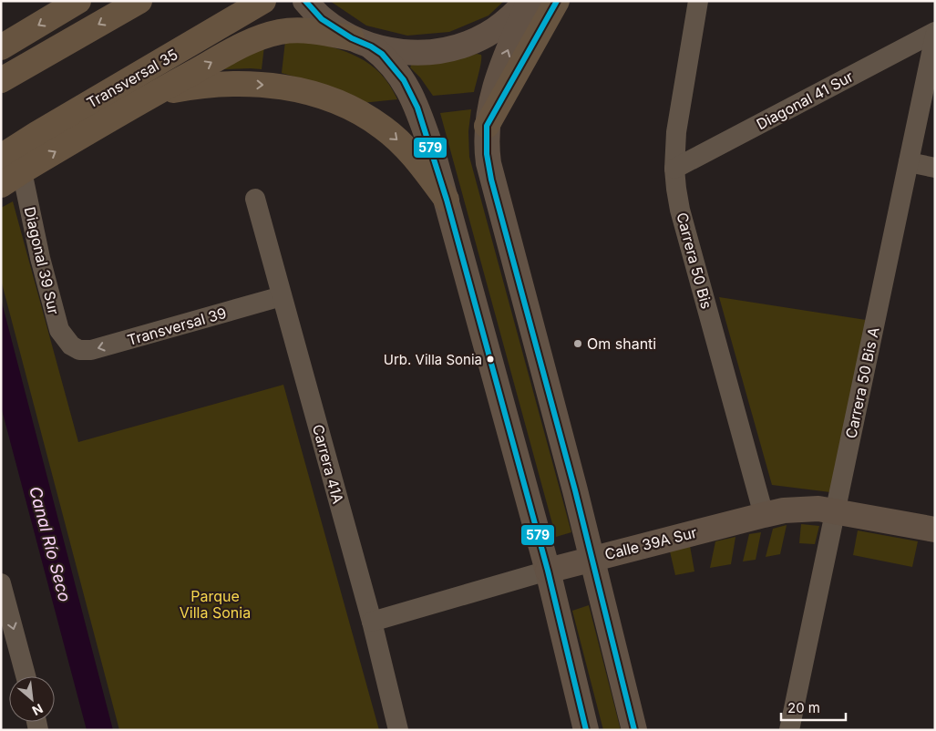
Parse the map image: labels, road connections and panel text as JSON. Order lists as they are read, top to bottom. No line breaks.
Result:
{"streets":{"highway":["Transversal 35"],"main road":["Calle 39A Sur"],"street":["Diagonal 41 Sur","Diagonal 39 Sur","Carrera 50 Bis","Transversal 39","Carrera 50 Bis A","Carrera 41A"]},"crossings":[["Diagonal 41 Sur","Carrera 50 Bis"],["Diagonal 39 Sur","Transversal 39"],["Carrera 50 Bis","Calle 39A Sur"],["Transversal 39","Carrera 41A"],["Carrera 50 Bis A","Calle 39A Sur"],["Carrera 41A","Calle 39A Sur"]],"one_way":["Transversal 39"],"water":["Canal Río Seco"],"parks":["Parque Villa Sonia"],"places":["Om shanti","Urb. Villa Sonia"],"lines":["transit line 579"],"scale_bar":"20 m","north":"bottom right"}
